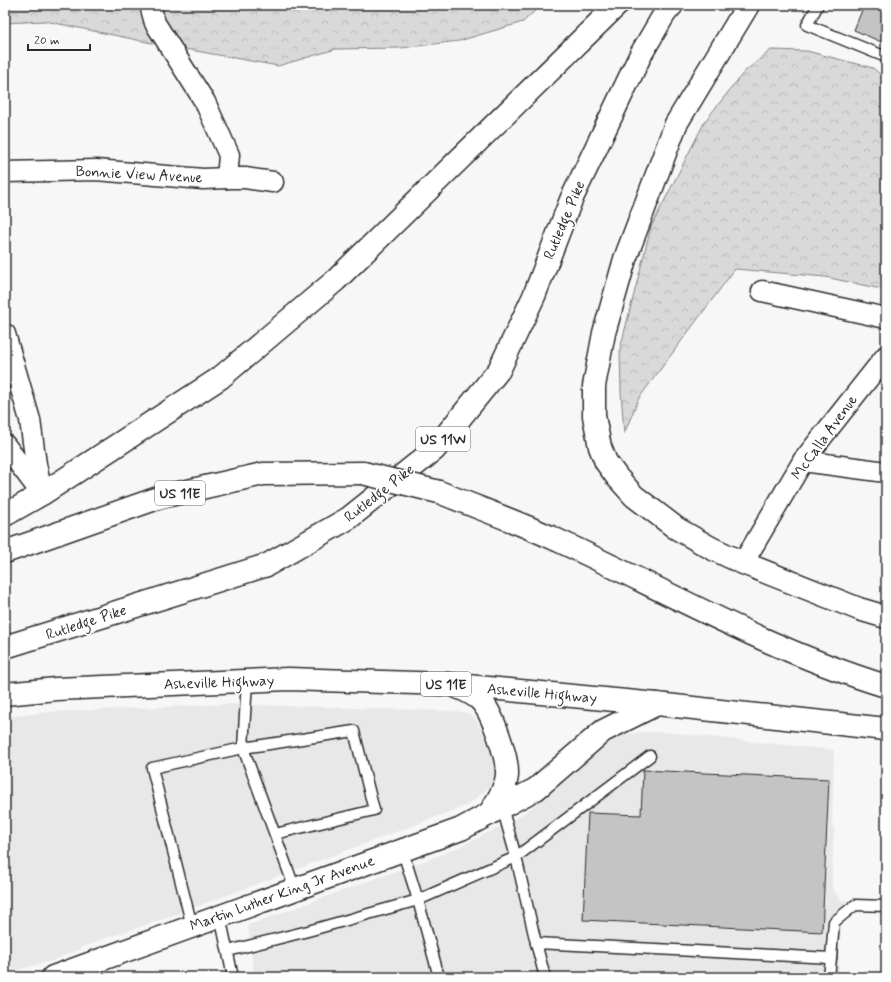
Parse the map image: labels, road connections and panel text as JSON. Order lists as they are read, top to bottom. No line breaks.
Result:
{"streets":{"main road":["Rutledge Pike","US 11W","US 11E","Asheville Highway","Martin Luther King Jr Avenue"],"street":["Bonnie View Avenue","McCalla Avenue"]},"crossings":[["Asheville Highway","Martin Luther King Jr Avenue"]],"scale_bar":"20 m"}
